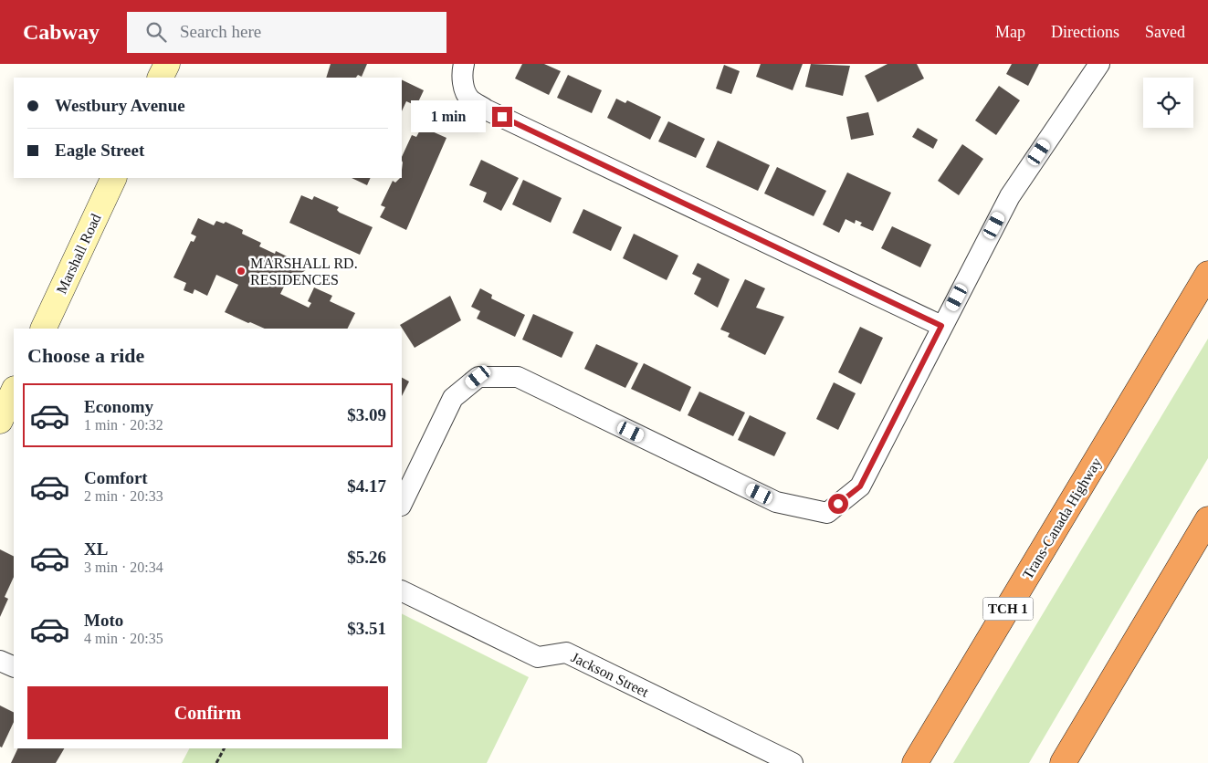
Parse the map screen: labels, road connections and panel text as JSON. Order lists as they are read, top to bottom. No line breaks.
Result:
{"streets":{"highway":["Trans-Canada Highway","TCH 1"],"main road":["Marshall Road"],"street":["Jackson Street"]},"places":["MARSHALL RD. RESIDENCES"],"page":{"header":"Cabway","search":"Search here","nav":["Map","Directions","Saved"],"banner":["Westbury Avenue","Eagle Street"],"bubble":"1 min","heading":"Choose a ride","list":[{"name":"Economy","note":"1 min · 20:32","value":"$3.09"},{"name":"Comfort","note":"2 min · 20:33","value":"$4.17"},{"name":"XL","note":"3 min · 20:34","value":"$5.26"},{"name":"Moto","note":"4 min · 20:35","value":"$3.51"}],"buttons":"Confirm"}}
